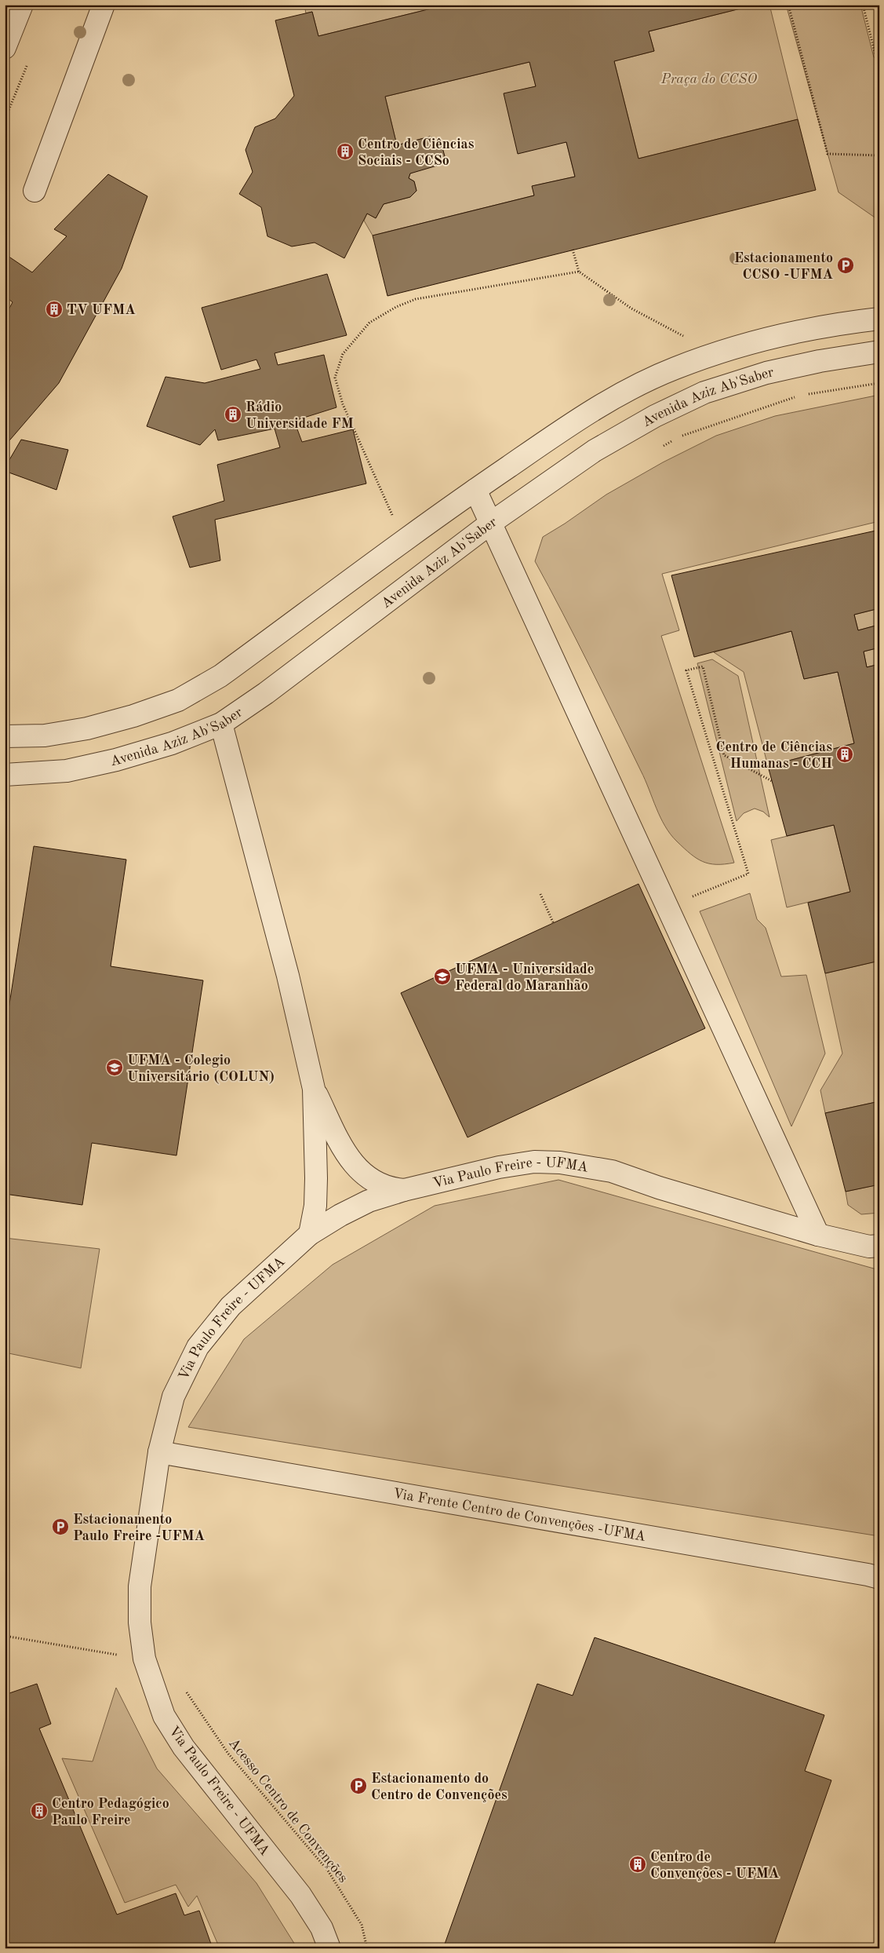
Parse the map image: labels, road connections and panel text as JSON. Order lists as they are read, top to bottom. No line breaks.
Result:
{"streets":{"street":["Avenida Aziz Ab'Saber","Via Paulo Freire - UFMA","Via Frente Centro de Convenções -UFMA"],"path":["Acesso Centro de Convenções"]},"crossings":[["Via Paulo Freire - UFMA","Via Frente Centro de Convenções -UFMA"]],"parks":["Praça do CCSO"],"places":{"building":["Centro de Ciências Sociais - CCSo","TV UFMA","Rádio Universidade FM","Centro de Ciências Humanas - CCH","Centro Pedagógico Paulo Freire","Centro de Convenções - UFMA"],"parking":["Estacionamento CCSO -UFMA","Estacionamento Paulo Freire -UFMA","Estacionamento do Centro de Convenções"],"school or university":["UFMA - Universidade Federal do Maranhão","UFMA - Colegio Universitário (COLUN)"]}}
